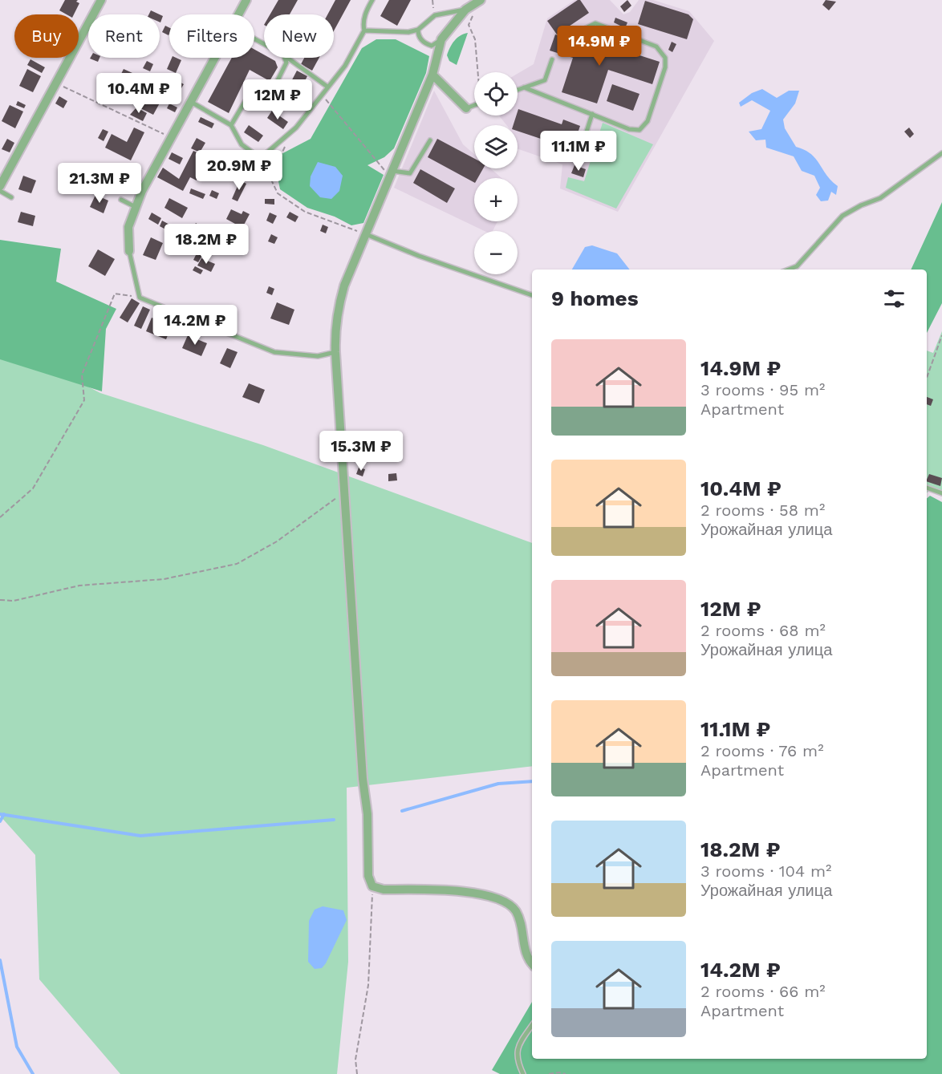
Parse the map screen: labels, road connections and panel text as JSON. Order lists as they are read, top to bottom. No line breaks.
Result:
{"page":{"chip":["Buy","Rent","Filters","New"],"price":["14.9M ₽","10.4M ₽","12M ₽","11.1M ₽","20.9M ₽","21.3M ₽","18.2M ₽","14.2M ₽","15.3M ₽"],"map_buttons":["+","−"],"heading":"9 homes","list":[{"name":"14.9M ₽","note":"3 rooms · 95 m² · Apartment"},{"name":"10.4M ₽","note":"2 rooms · 58 m² · Урожайная улица"},{"name":"12M ₽","note":"2 rooms · 68 m² · Урожайная улица"},{"name":"11.1M ₽","note":"2 rooms · 76 m² · Apartment"},{"name":"18.2M ₽","note":"3 rooms · 104 m² · Урожайная улица"},{"name":"14.2M ₽","note":"2 rooms · 66 m² · Apartment"}]}}
